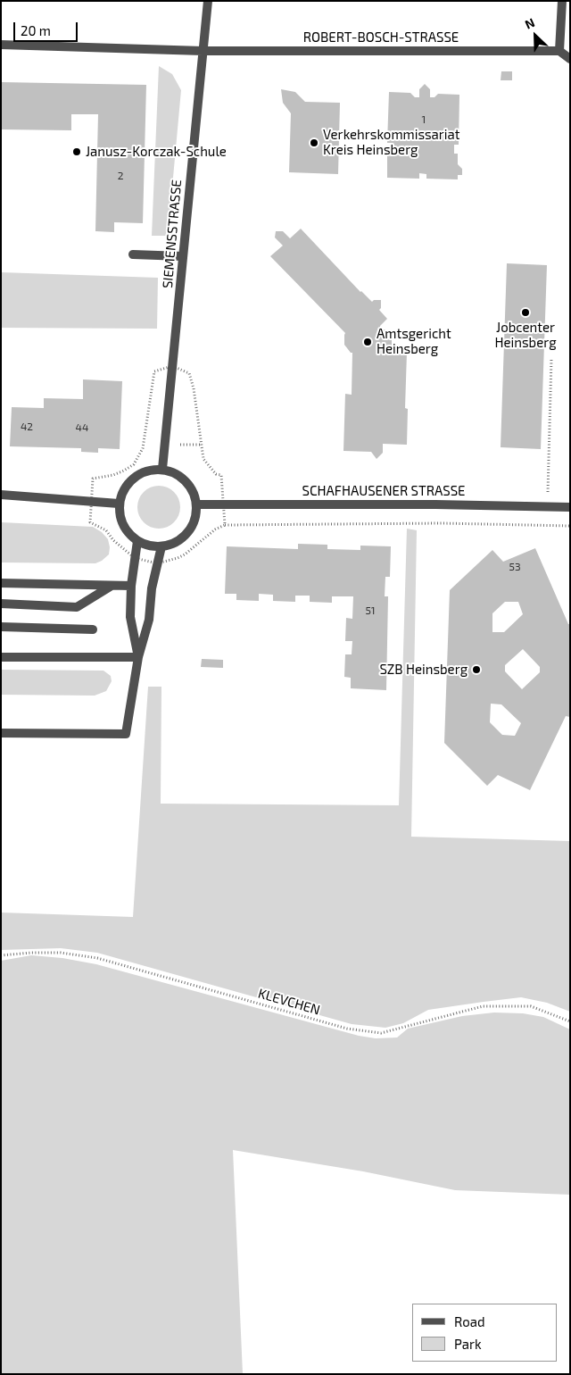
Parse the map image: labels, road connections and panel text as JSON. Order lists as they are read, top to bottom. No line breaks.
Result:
{"streets":{"street":["ROBERT-BOSCH-STRASSE","SIEMENSSTRASSE","SCHAFHAUSENER STRASSE"],"path":["KLEVCHEN"]},"crossings":[["ROBERT-BOSCH-STRASSE","SIEMENSSTRASSE"],["SIEMENSSTRASSE","SCHAFHAUSENER STRASSE"]],"places":["Verkehrskommissariat Kreis Heinsberg","Janusz-Korczak-Schule","Jobcenter Heinsberg","Amtsgericht Heinsberg","SZB Heinsberg"],"house_numbers":["1","2","42","44","53","51"],"legend":["Road","Park"],"scale_bar":"20 m","north":"top left"}
